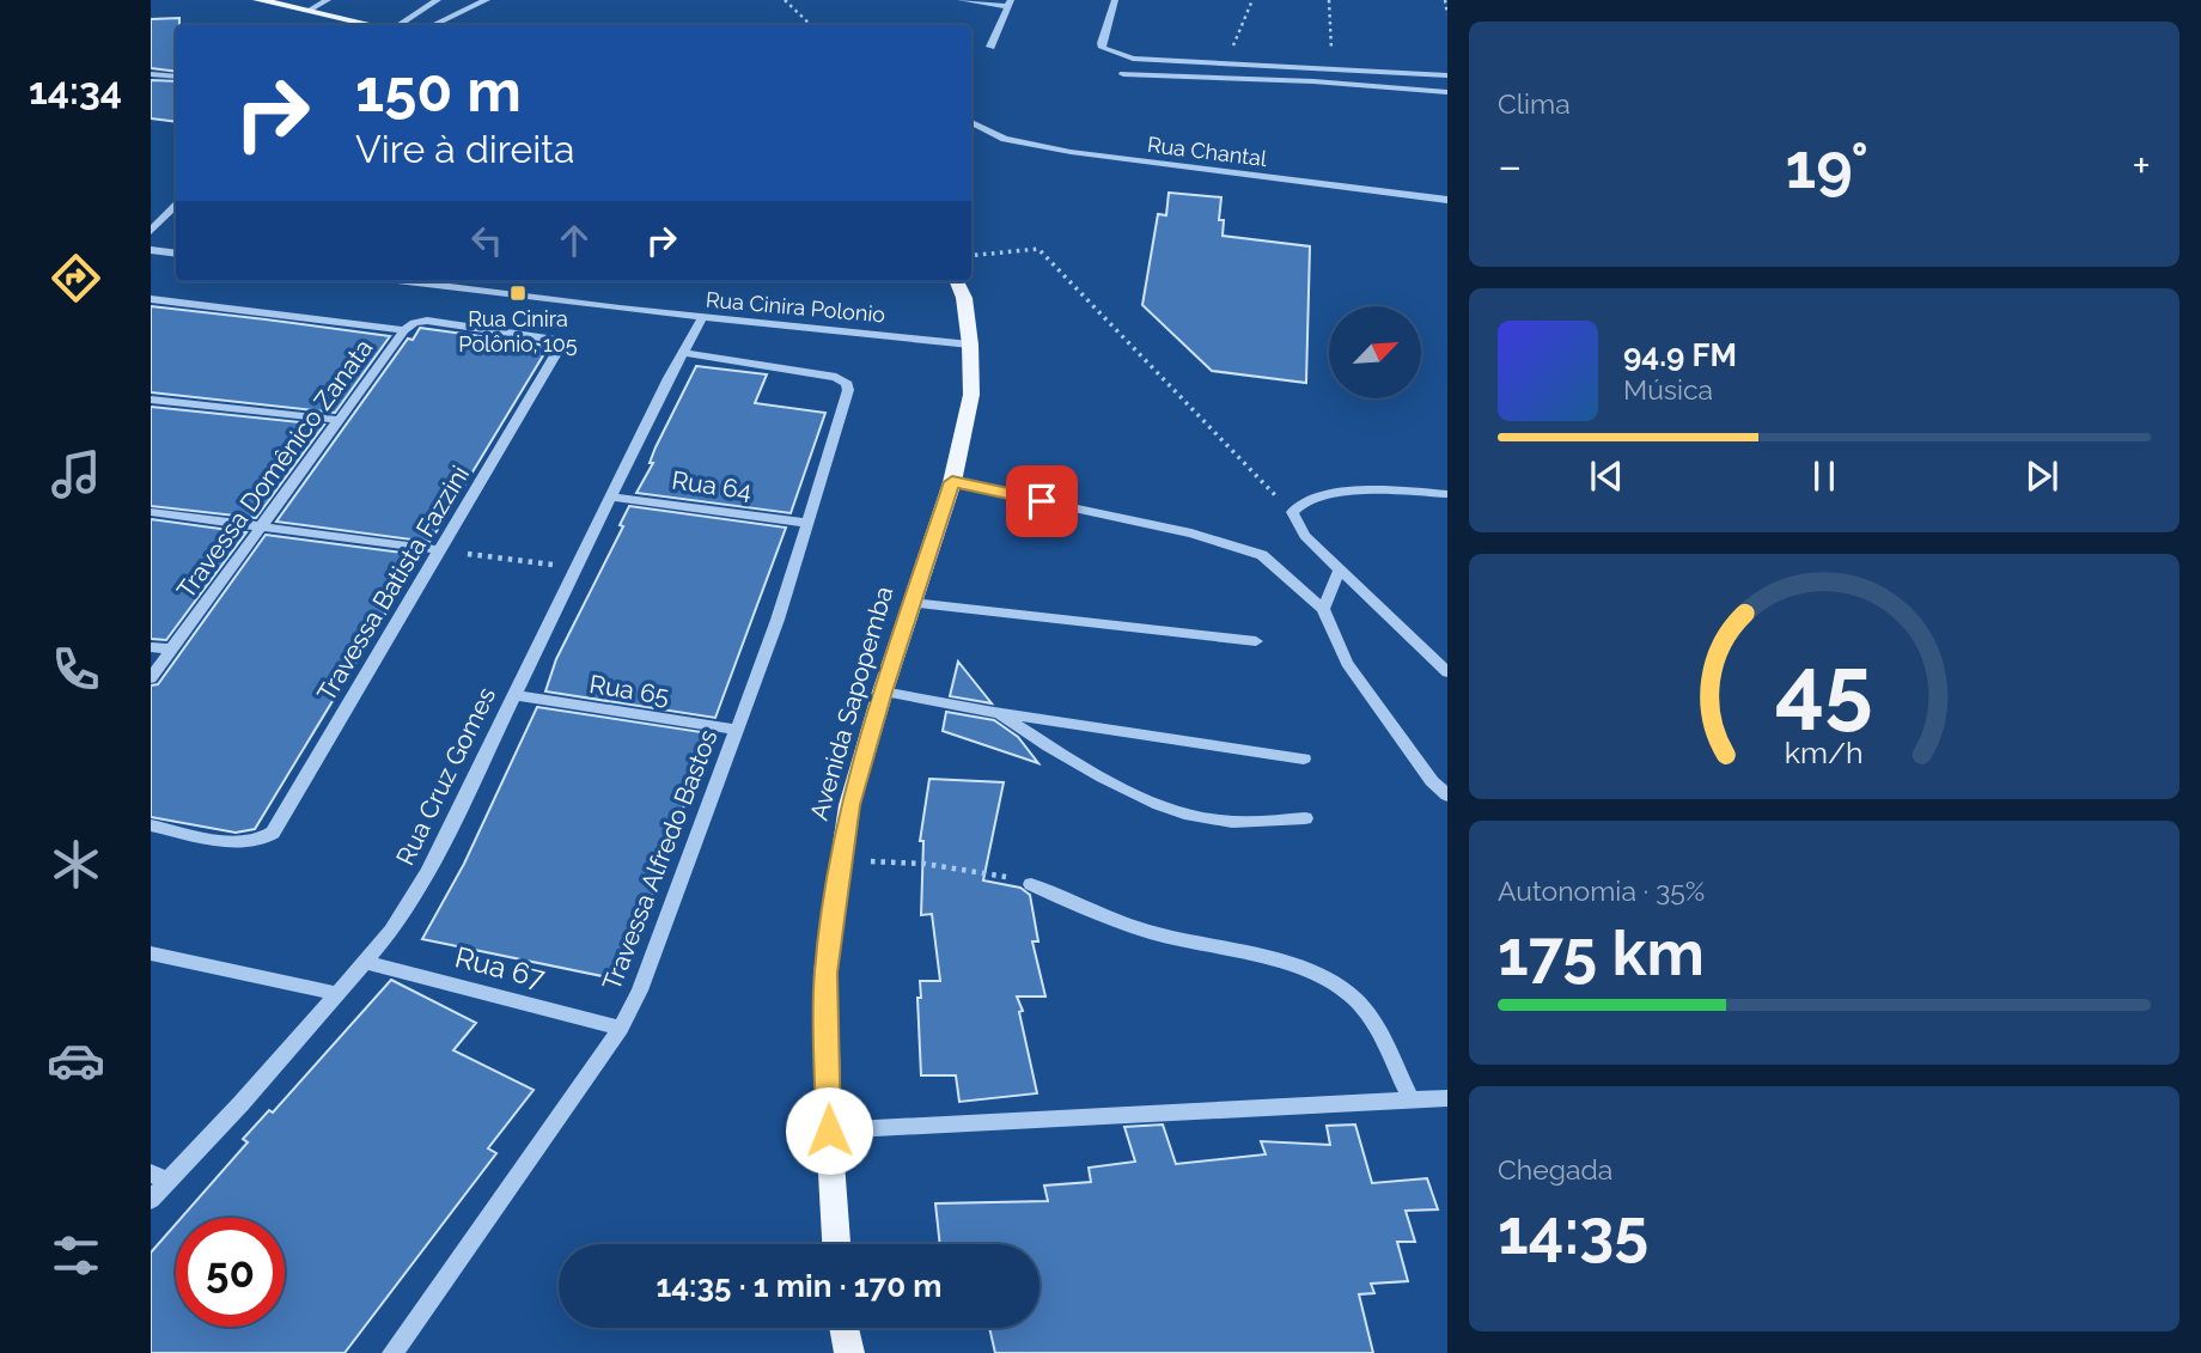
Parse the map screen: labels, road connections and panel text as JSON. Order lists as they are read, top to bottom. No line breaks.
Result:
{"streets":{"main road":["Avenida Sapopemba"],"street":["Rua Chantal","Rua Cinira Polonio","Travessa Domênico Zanata","Rua 64","Travessa Batista Fazzini","Rua 65","Rua Cruz Gomes","Travessa Alfredo Bastos","Rua 67"]},"crossings":[["Rua Cinira Polonio","Avenida Sapopemba"],["Rua Cinira Polonio","Rua Cruz Gomes"],["Travessa Domênico Zanata","Travessa Batista Fazzini"],["Rua 64","Rua Cruz Gomes"],["Rua 64","Travessa Alfredo Bastos"],["Rua 65","Rua Cruz Gomes"],["Rua 65","Travessa Alfredo Bastos"],["Rua Cruz Gomes","Travessa Alfredo Bastos"],["Rua Cruz Gomes","Rua 67"],["Travessa Alfredo Bastos","Rua 67"]],"places":{"transit":["Rua Cinira Polônio, 105"]},"north":"top right","page":{"tabs":"14:34","tile":["Clima",["Autonomia · 35%","175 km"],["Chegada","14:35"]],"turn":["150 m","Vire à direita"],"heat":["−","19°","+"],"song":["94.9 FM","Música"],"limit":"50","trip":"14:35 · 1 min · 170 m","gauge":["45","km/h"]}}
